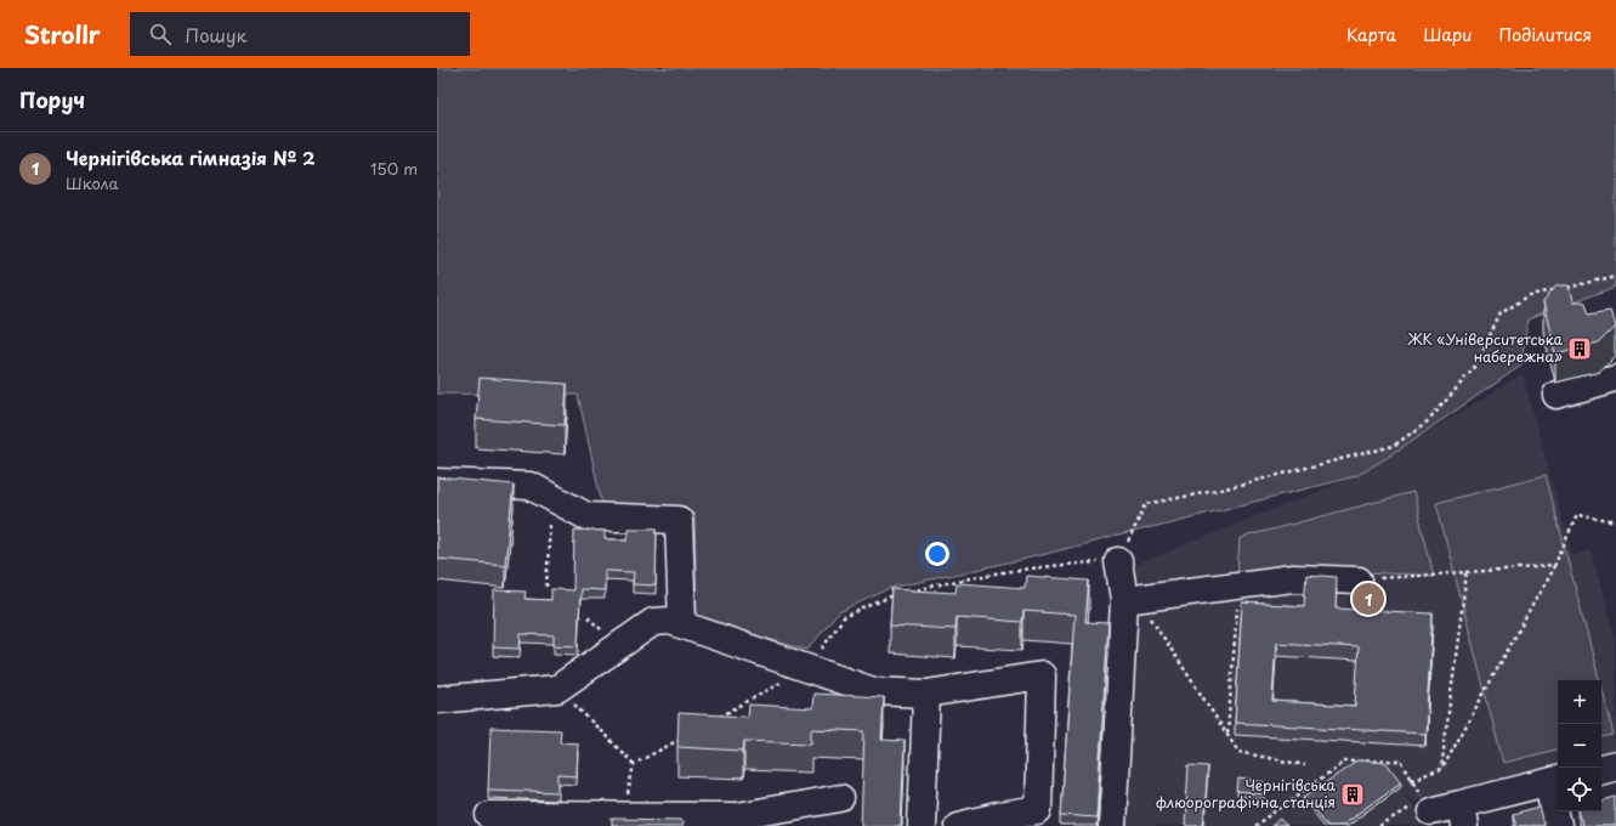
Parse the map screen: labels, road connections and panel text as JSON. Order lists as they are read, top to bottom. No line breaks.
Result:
{"places":{"building":["ЖК «Університетська набережна»","Чернігівська флюорографічна станція"]},"page":{"header":"Strollr","search":"Пошук","nav":["Карта","Шари","Поділитися"],"heading":"Поруч","list":[{"mark":"1","name":"Чернігівська гімназія № 2","note":"Школа","value":"150 m"}],"pins":"1","map_buttons":["+","−"]}}
